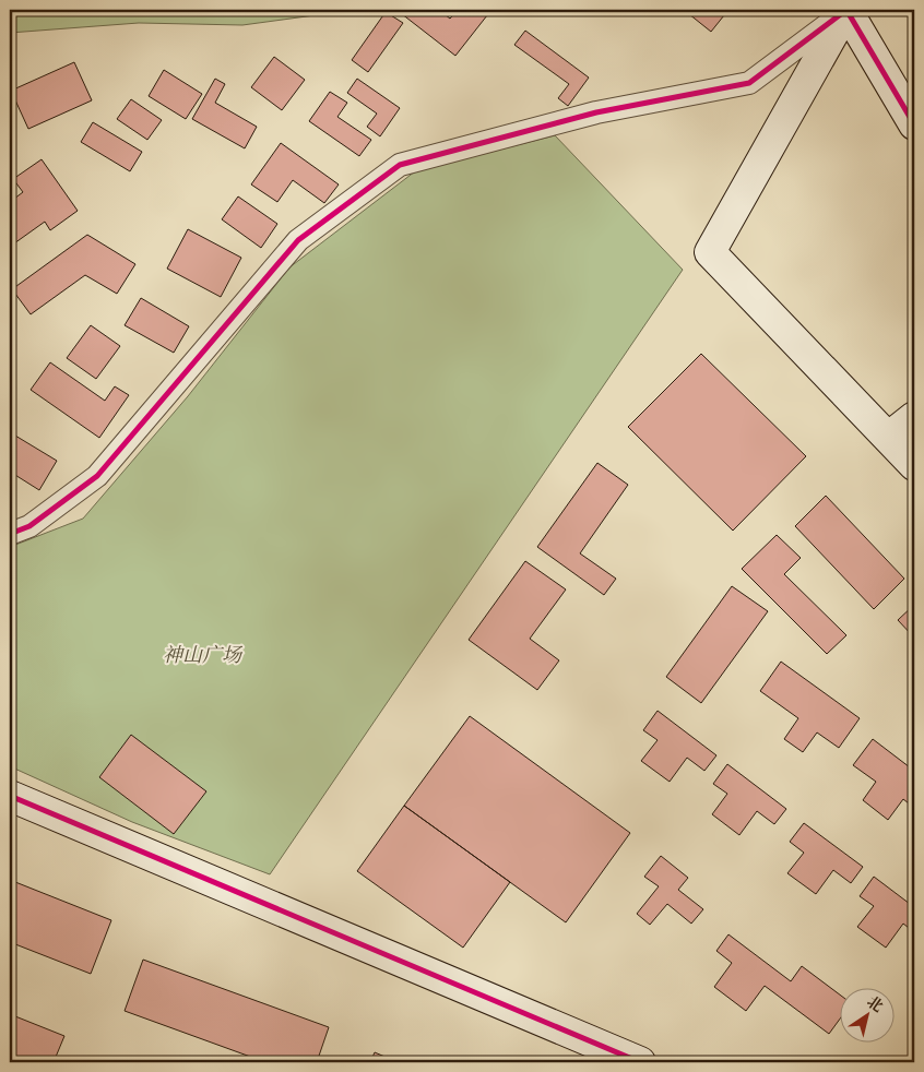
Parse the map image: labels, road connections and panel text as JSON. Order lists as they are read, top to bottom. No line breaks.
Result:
{"parks":["神山广场"],"north":"top right"}
